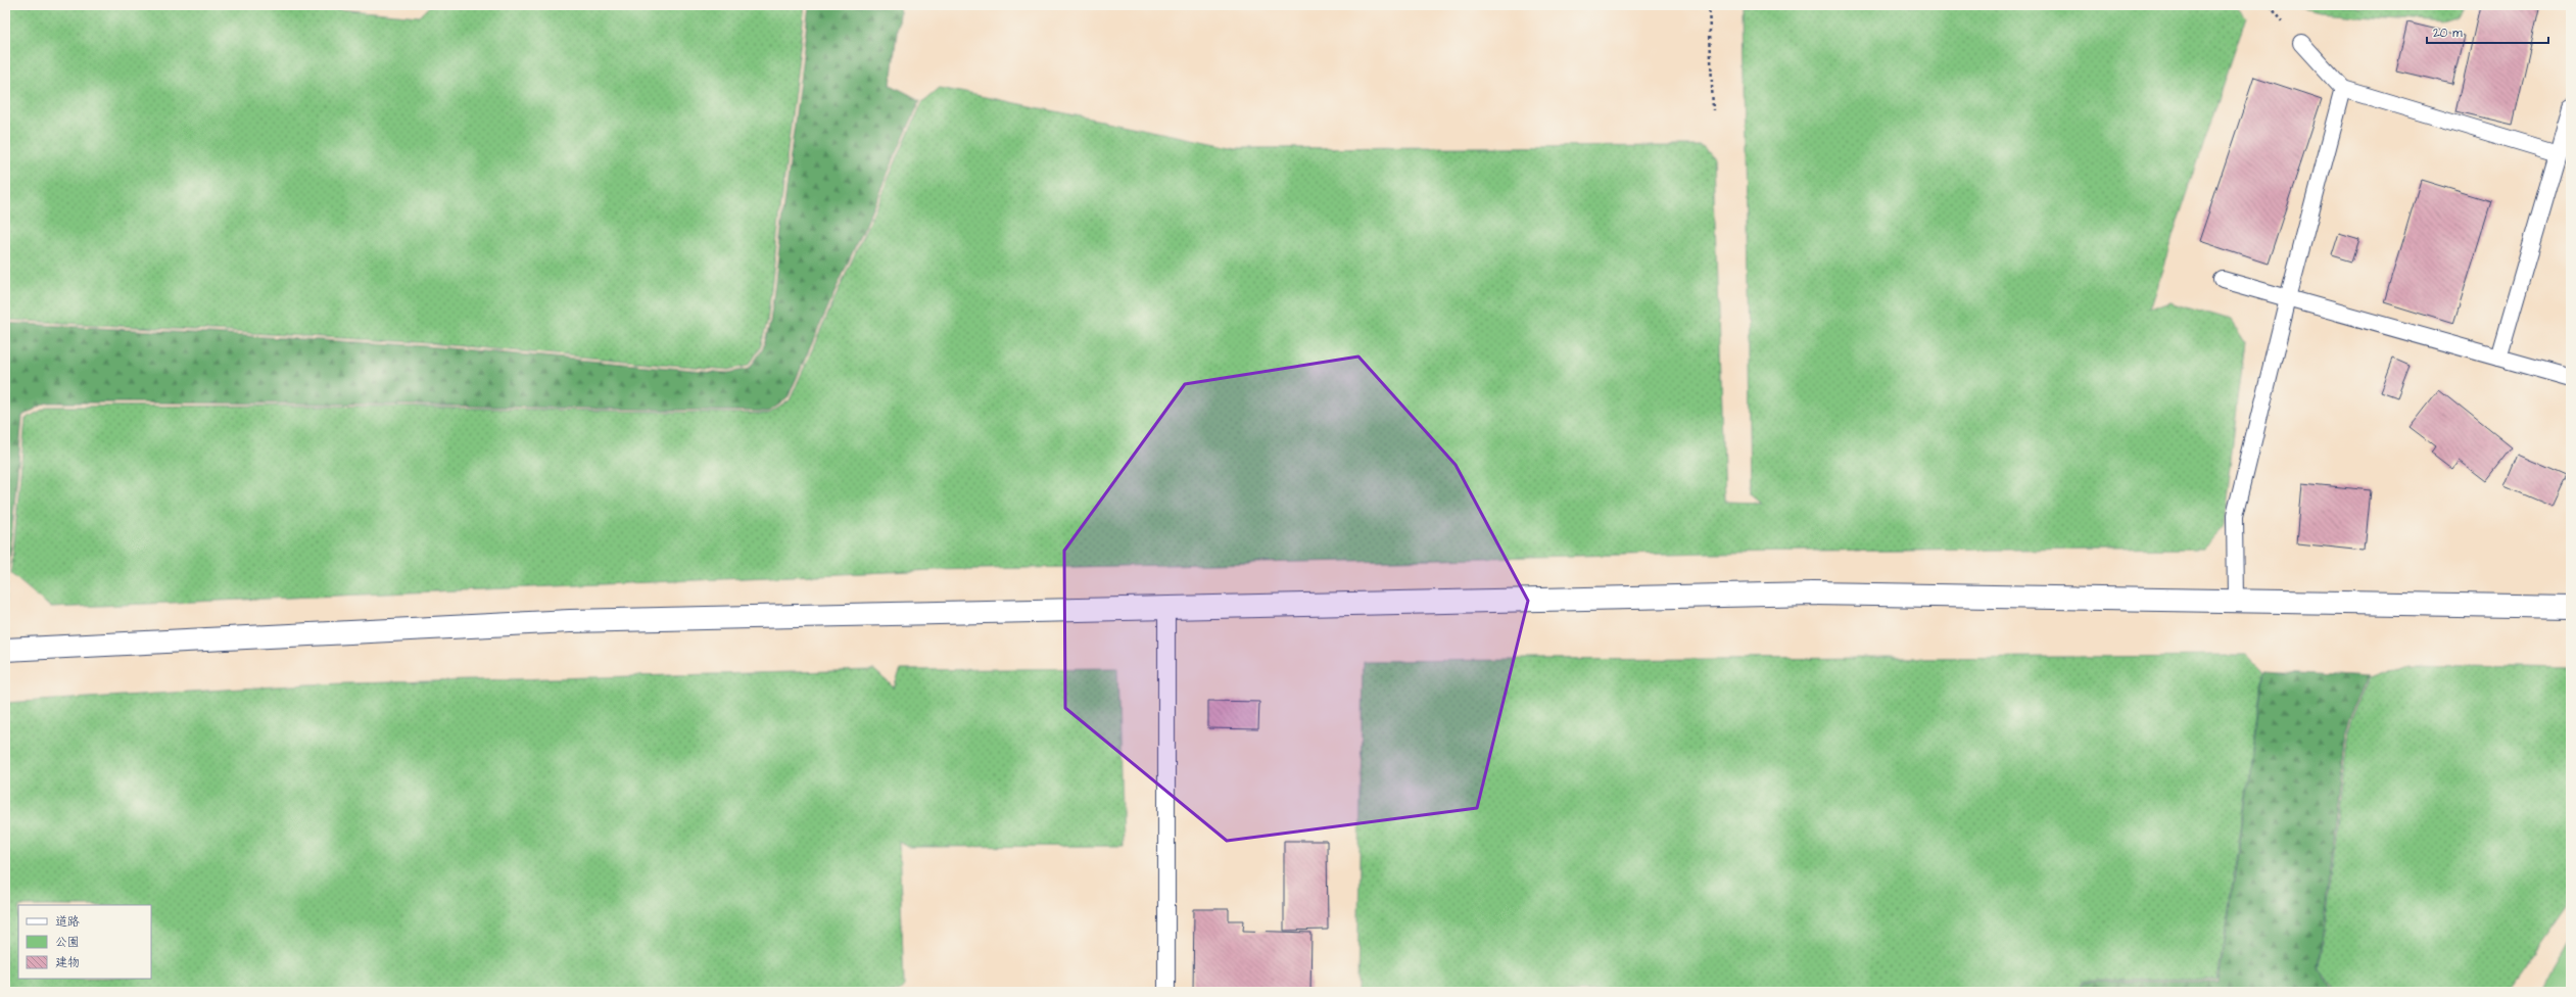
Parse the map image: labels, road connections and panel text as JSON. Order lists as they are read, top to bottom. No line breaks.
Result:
{"legend":["道路","公園","建物"],"scale_bar":"20 m"}
